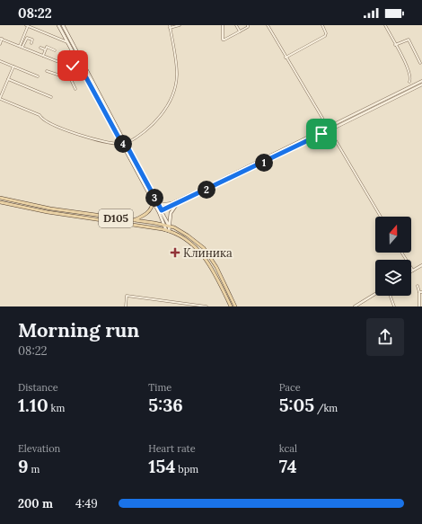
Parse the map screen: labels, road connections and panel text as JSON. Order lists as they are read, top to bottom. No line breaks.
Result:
{"streets":{"main road":["D105"]},"places":{"health":["Клиника"]},"north":"top","page":{"status":"08:22","pins":["4","1","2","3"],"heading":["Morning run","08:22"],"stats":[["Distance","1.10 km"],["Time","5:36"],["Pace","5:05 /km"],["Elevation","9 m"],["Heart rate","154 bpm"],["kcal","74"]],"list":[{"name":"200 m","note":"4:49"}]}}
